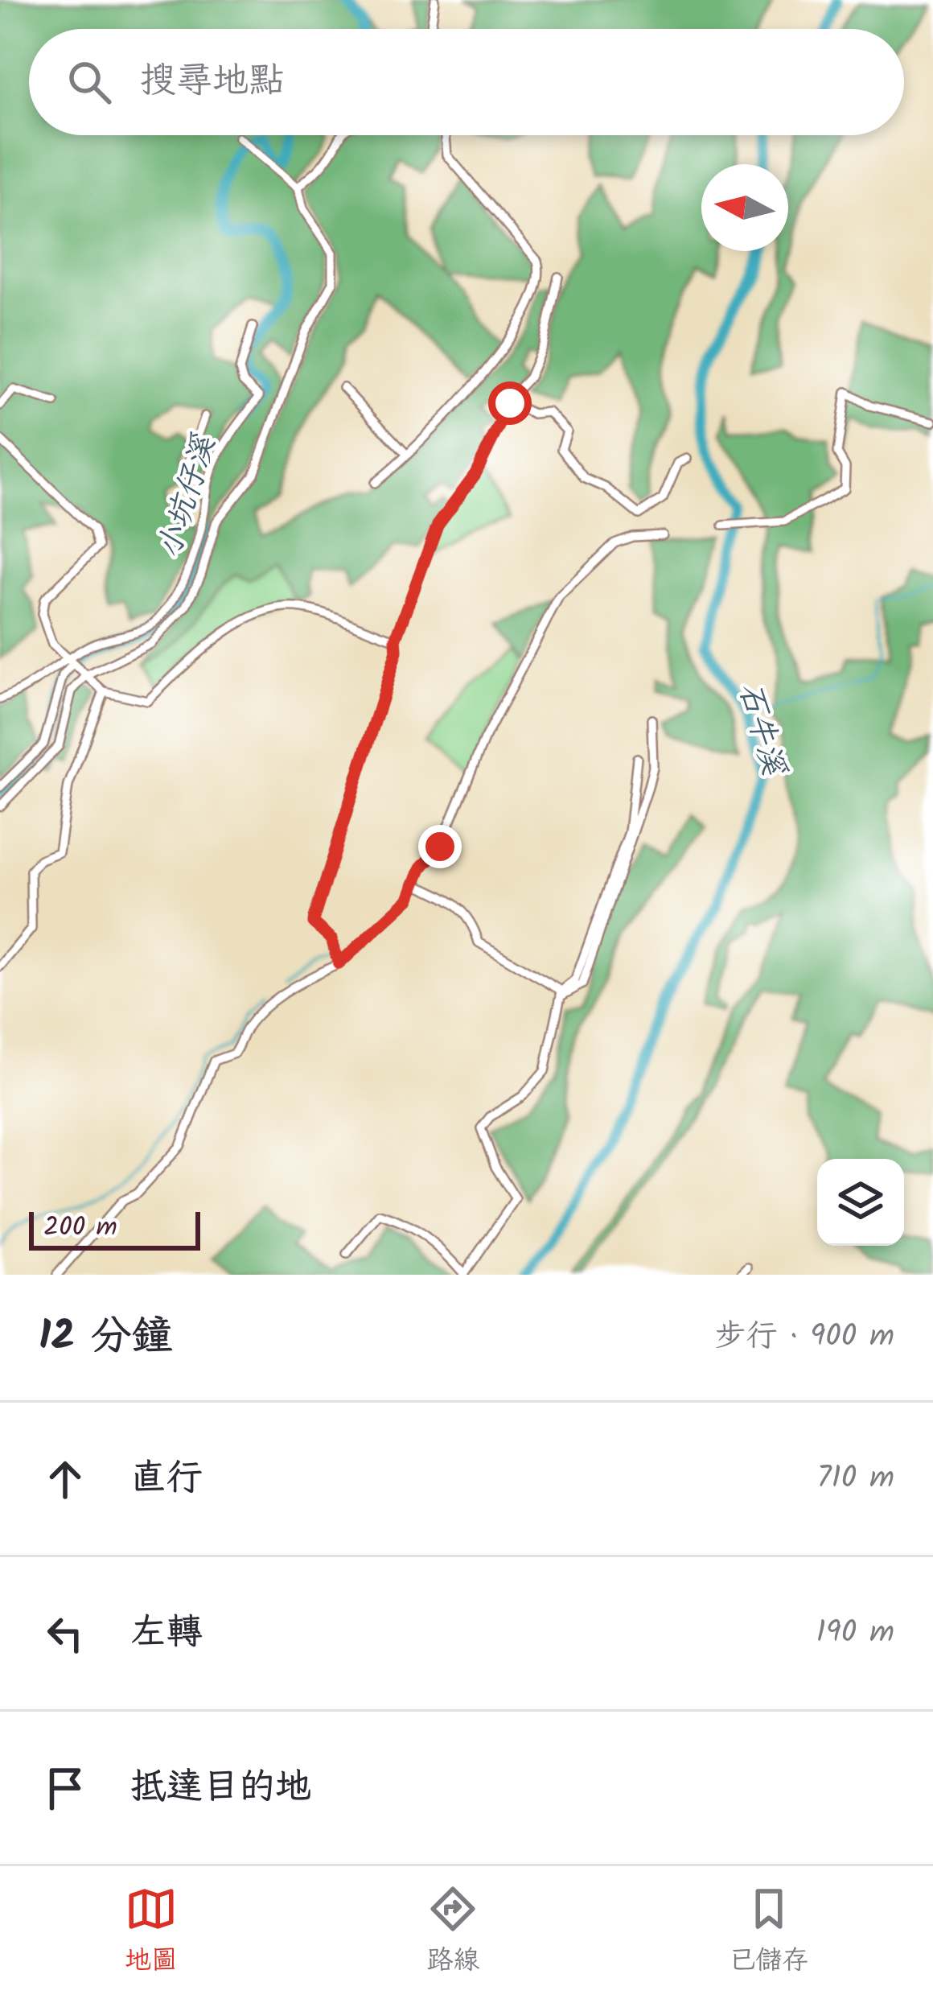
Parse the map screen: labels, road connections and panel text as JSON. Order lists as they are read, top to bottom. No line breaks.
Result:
{"water":["小坑仔溪","石牛溪"],"scale_bar":"200 m","north":"left","page":{"search":"搜尋地點","scale":"200 m","heading":["12 分鐘","步行 · 900 m"],"list":[["直行","710 m"],["左轉","190 m"],"抵達目的地"],"nav":["地圖","路線","已儲存"]}}
